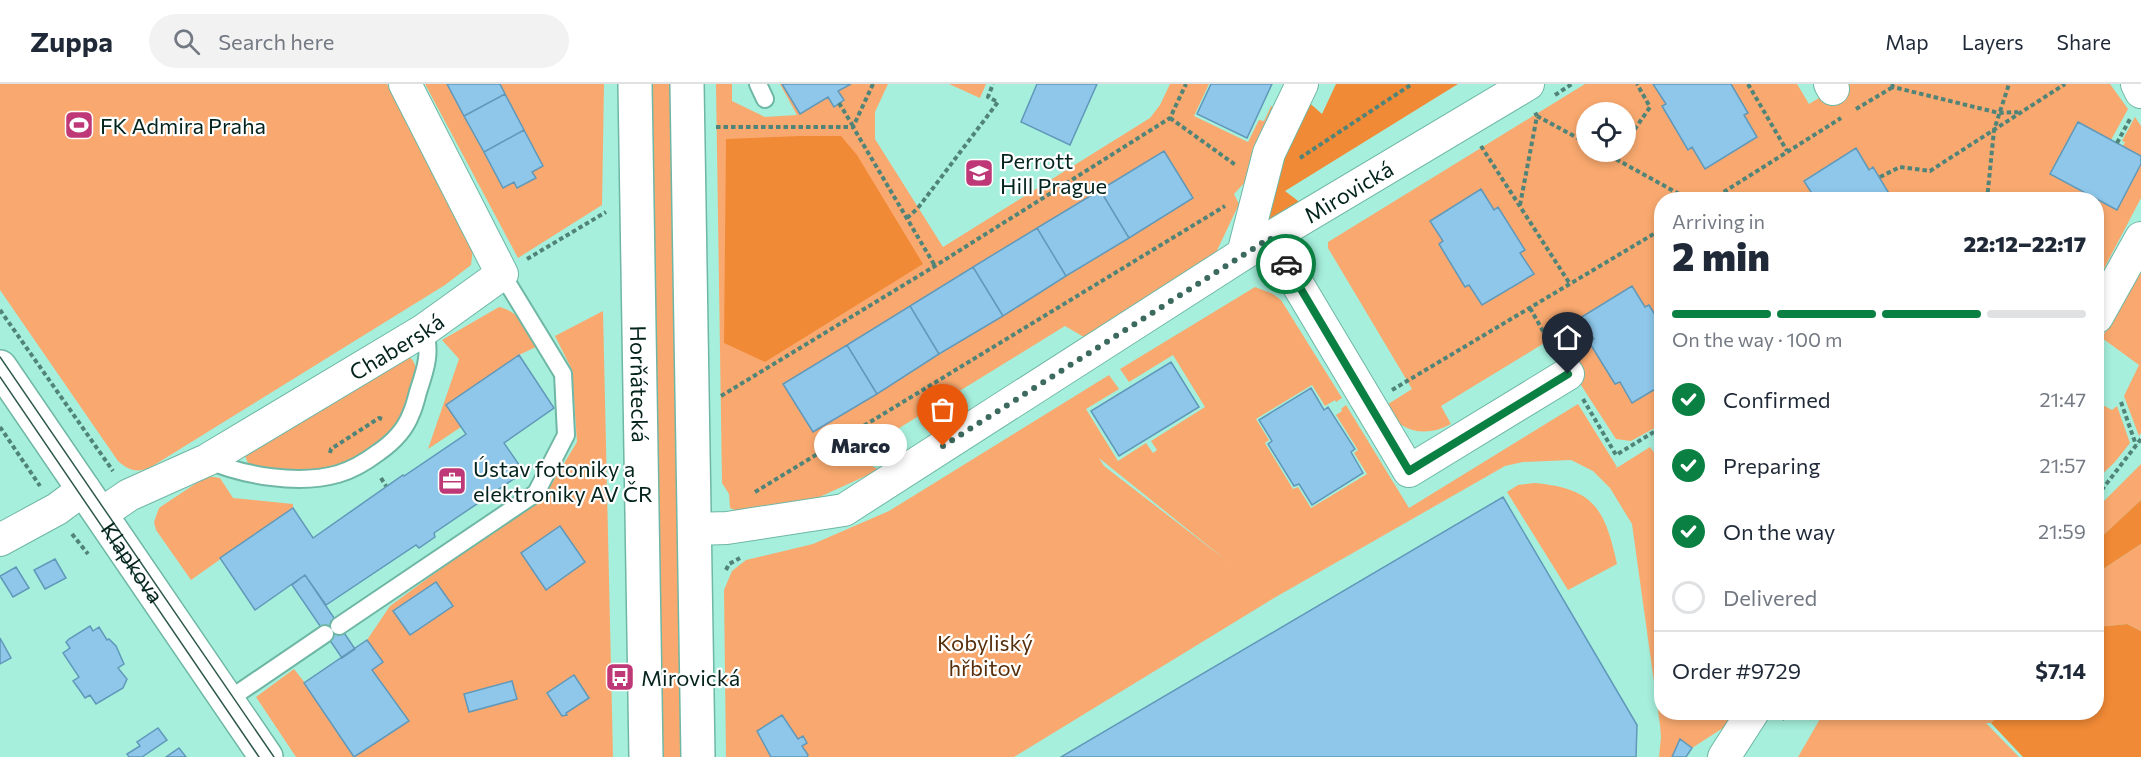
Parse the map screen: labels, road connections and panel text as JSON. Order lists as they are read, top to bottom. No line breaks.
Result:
{"streets":{"main road":["Horňátecká","Klapkova"],"street":["Mirovická","Chaberská"]},"crossings":[["Chaberská","Klapkova"]],"parks":["Kobyliský hřbitov"],"places":{"sports":["FK Admira Praha"],"school or university":["Perrott Hill Prague"],"other":["Marco"],"office":["Ústav fotoniky a elektroniky AV ČR"],"bus stop":["Mirovická"]},"page":{"header":"Zuppa","search":"Search here","nav":["Map","Layers","Share"],"heading":["2 min","Arriving in","22:12–22:17"],"panel":["Order #9729","$7.14"],"bar":"On the way · 100 m","list":[["Confirmed","21:47"],["Preparing","21:57"],["On the way","21:59"],"Delivered"],"bubble":"Marco"}}
